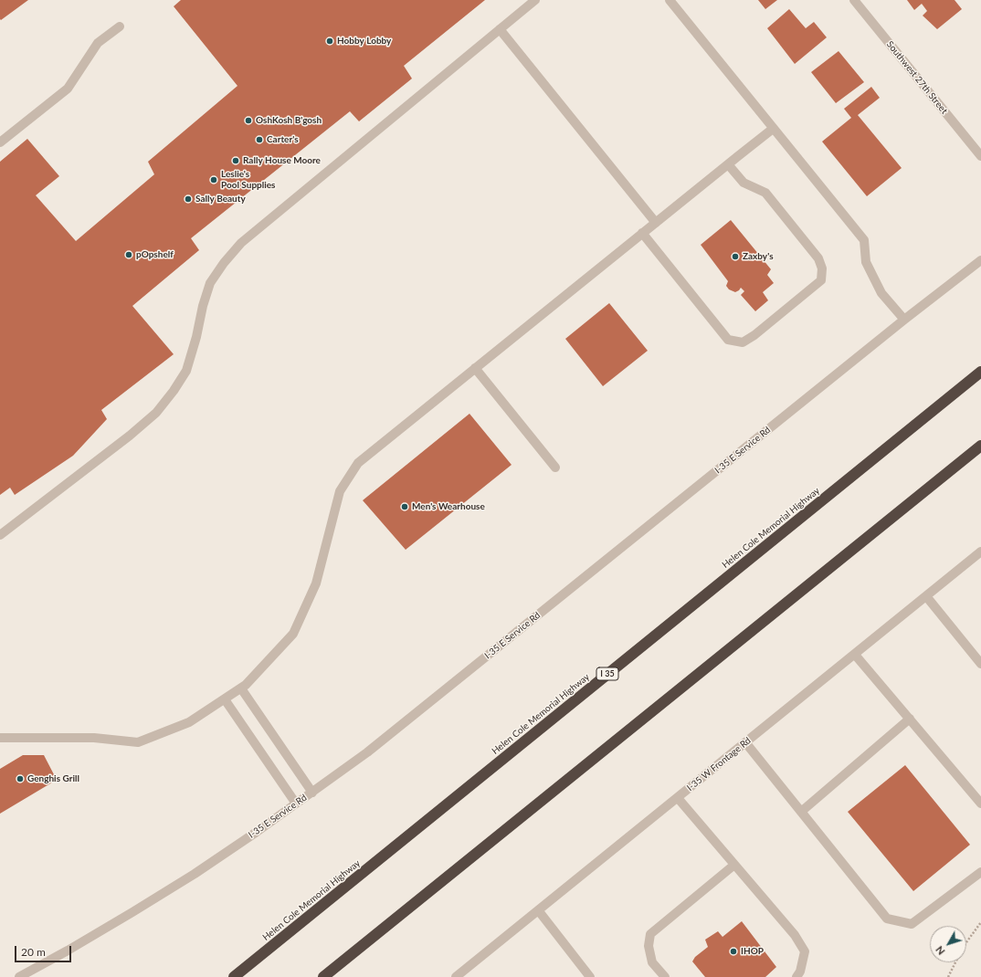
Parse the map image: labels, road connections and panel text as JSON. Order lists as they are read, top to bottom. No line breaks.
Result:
{"streets":{"highway":["Helen Cole Memorial Highway","I 35"],"street":["Southwest 27th Street","I-35 E Service Rd","I-35 W Frontage Rd"]},"places":["Hobby Lobby","OshKosh B'gosh","Carter's","Rally House Moore","Leslie's Pool Supplies","Sally Beauty","pOpshelf","Zaxby's","Men's Wearhouse","Genghis Grill","IHOP"],"scale_bar":"20 m","north":"bottom left"}
